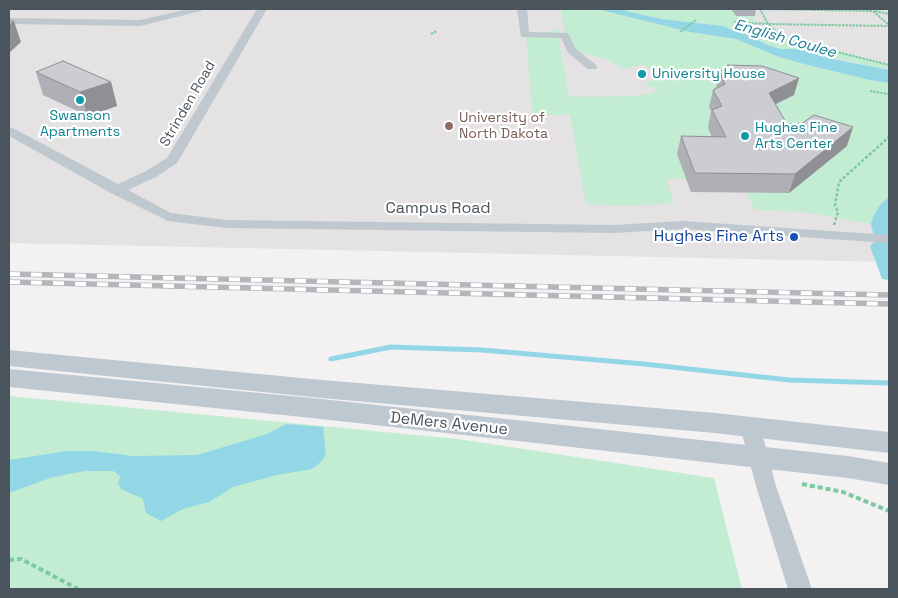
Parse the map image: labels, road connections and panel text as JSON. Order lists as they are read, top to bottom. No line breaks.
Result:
{"streets":{"main road":["DeMers Avenue"],"street":["Strinden Road","Campus Road"]},"crossings":[["Strinden Road","Campus Road"]],"water":["English Coulee"],"places":["University House","Swanson Apartments","University of North Dakota","Hughes Fine Arts Center","Hughes Fine Arts"]}
